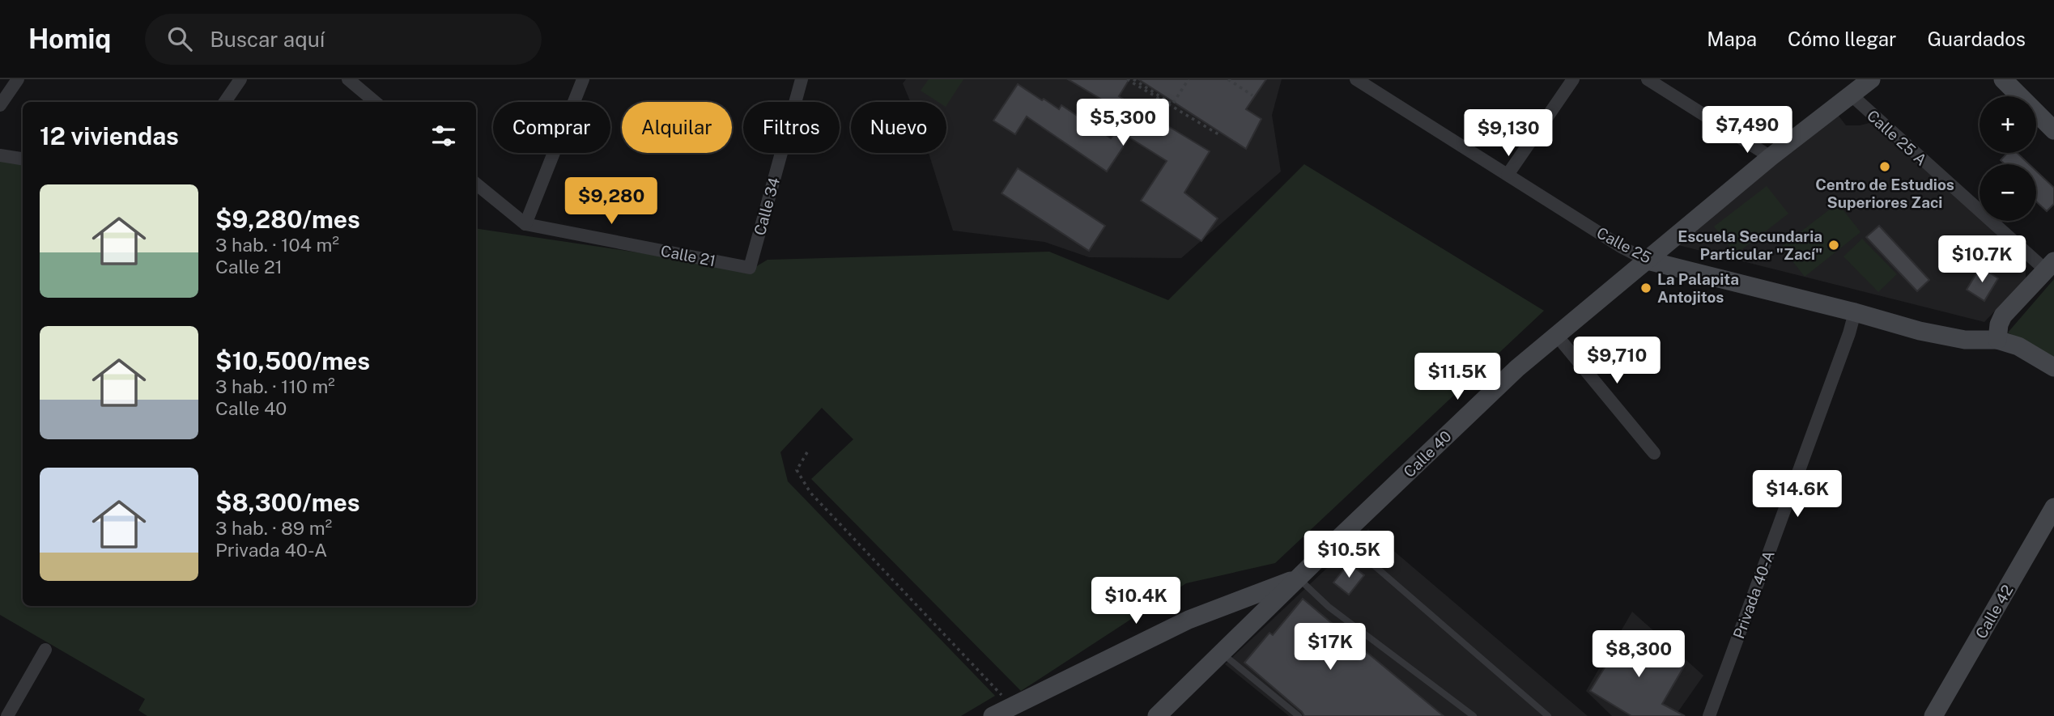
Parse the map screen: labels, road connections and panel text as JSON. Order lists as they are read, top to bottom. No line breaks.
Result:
{"streets":{"main road":["Calle 25","Calle 40","Calle 42"],"street":["Calle 25 A","Calle 34","Calle 21","Privada 40-A"]},"crossings":[["Calle 25 A","Calle 40"],["Calle 34","Calle 21"],["Calle 25","Calle 40"],["Calle 25","Privada 40-A"]],"places":["Centro de Estudios Superiores Zaci","Escuela Secundaria Particular \"Zací\"","La Palapita Antojitos"],"page":{"header":"Homiq","search":"Buscar aquí","nav":["Mapa","Cómo llegar","Guardados"],"map_buttons":["+","−"],"price":["$5,300","$7,490","$9,130","$9,280","$10.7K","$9,710","$11.5K","$14.6K","$10.5K","$10.4K","$17K","$8,300"],"chip":["Comprar","Alquilar","Filtros","Nuevo"],"heading":"12 viviendas","list":[{"name":"$9,280/mes","note":"3 hab. · 104 m² · Calle 21"},{"name":"$10,500/mes","note":"3 hab. · 110 m² · Calle 40"},{"name":"$8,300/mes","note":"3 hab. · 89 m² · Privada 40-A"}]}}
